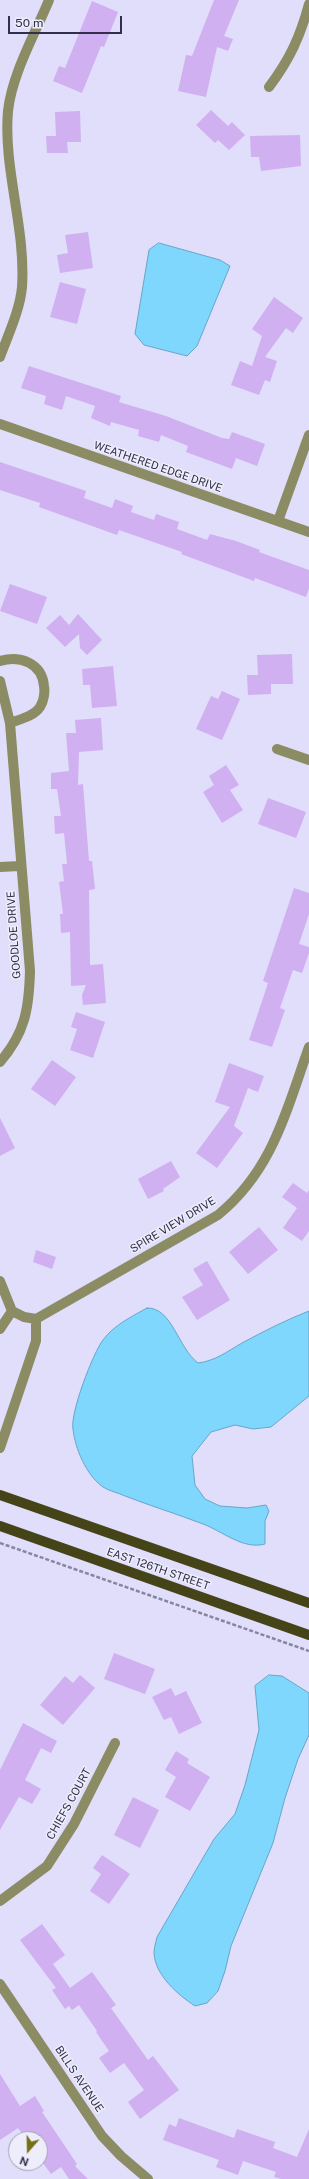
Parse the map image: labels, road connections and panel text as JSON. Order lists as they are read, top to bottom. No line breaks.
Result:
{"streets":{"main road":["EAST 126TH STREET"],"street":["WEATHERED EDGE DRIVE","GOODLOE DRIVE","SPIRE VIEW DRIVE","CHIEFS COURT","BILLS AVENUE"]},"scale_bar":"50 m","north":"bottom"}
